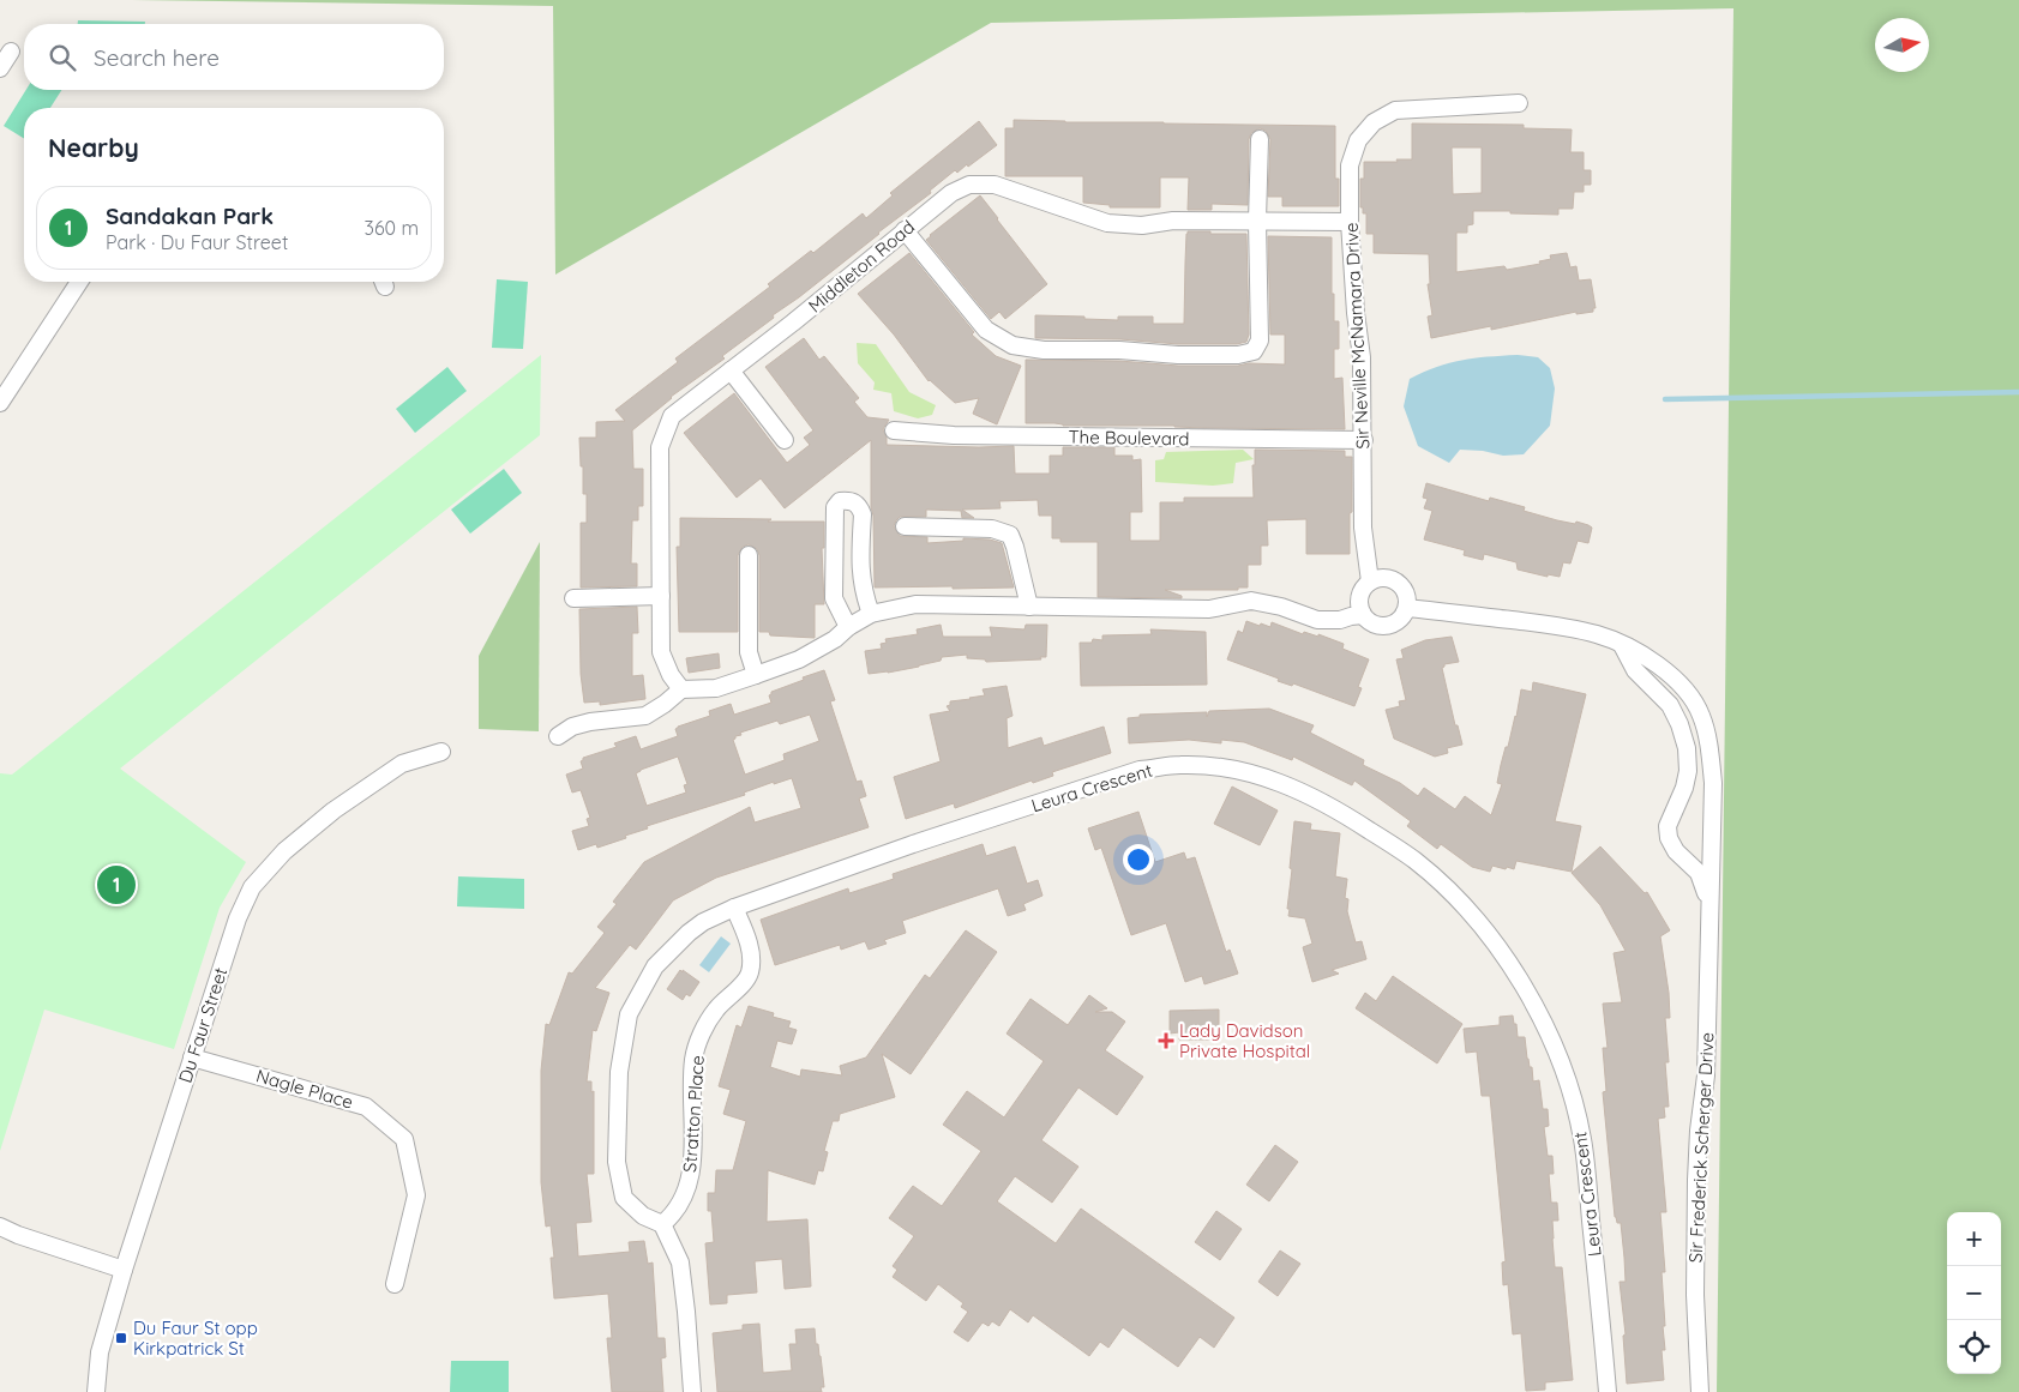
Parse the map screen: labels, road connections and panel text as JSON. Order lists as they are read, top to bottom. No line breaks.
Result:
{"streets":{"street":["Middleton Road","Sir Neville McNamara Drive","The Boulevard","Leura Crescent","Du Faur Street","Nagle Place","Stratton Place","Sir Frederick Scherger Drive"]},"crossings":[["Middleton Road","Sir Neville McNamara Drive"],["Sir Neville McNamara Drive","The Boulevard"],["Sir Neville McNamara Drive","Sir Frederick Scherger Drive"],["Leura Crescent","Stratton Place"],["Du Faur Street","Nagle Place"]],"places":{"health":["Lady Davidson Private Hospital"],"transit":["Du Faur St opp Kirkpatrick St"]},"north":"right","page":{"search":"Search here","heading":"Nearby","list":[{"mark":"1","name":"Sandakan Park","note":"Park · Du Faur Street","value":"360 m"}],"pins":"1","map_buttons":["+","−"]}}
